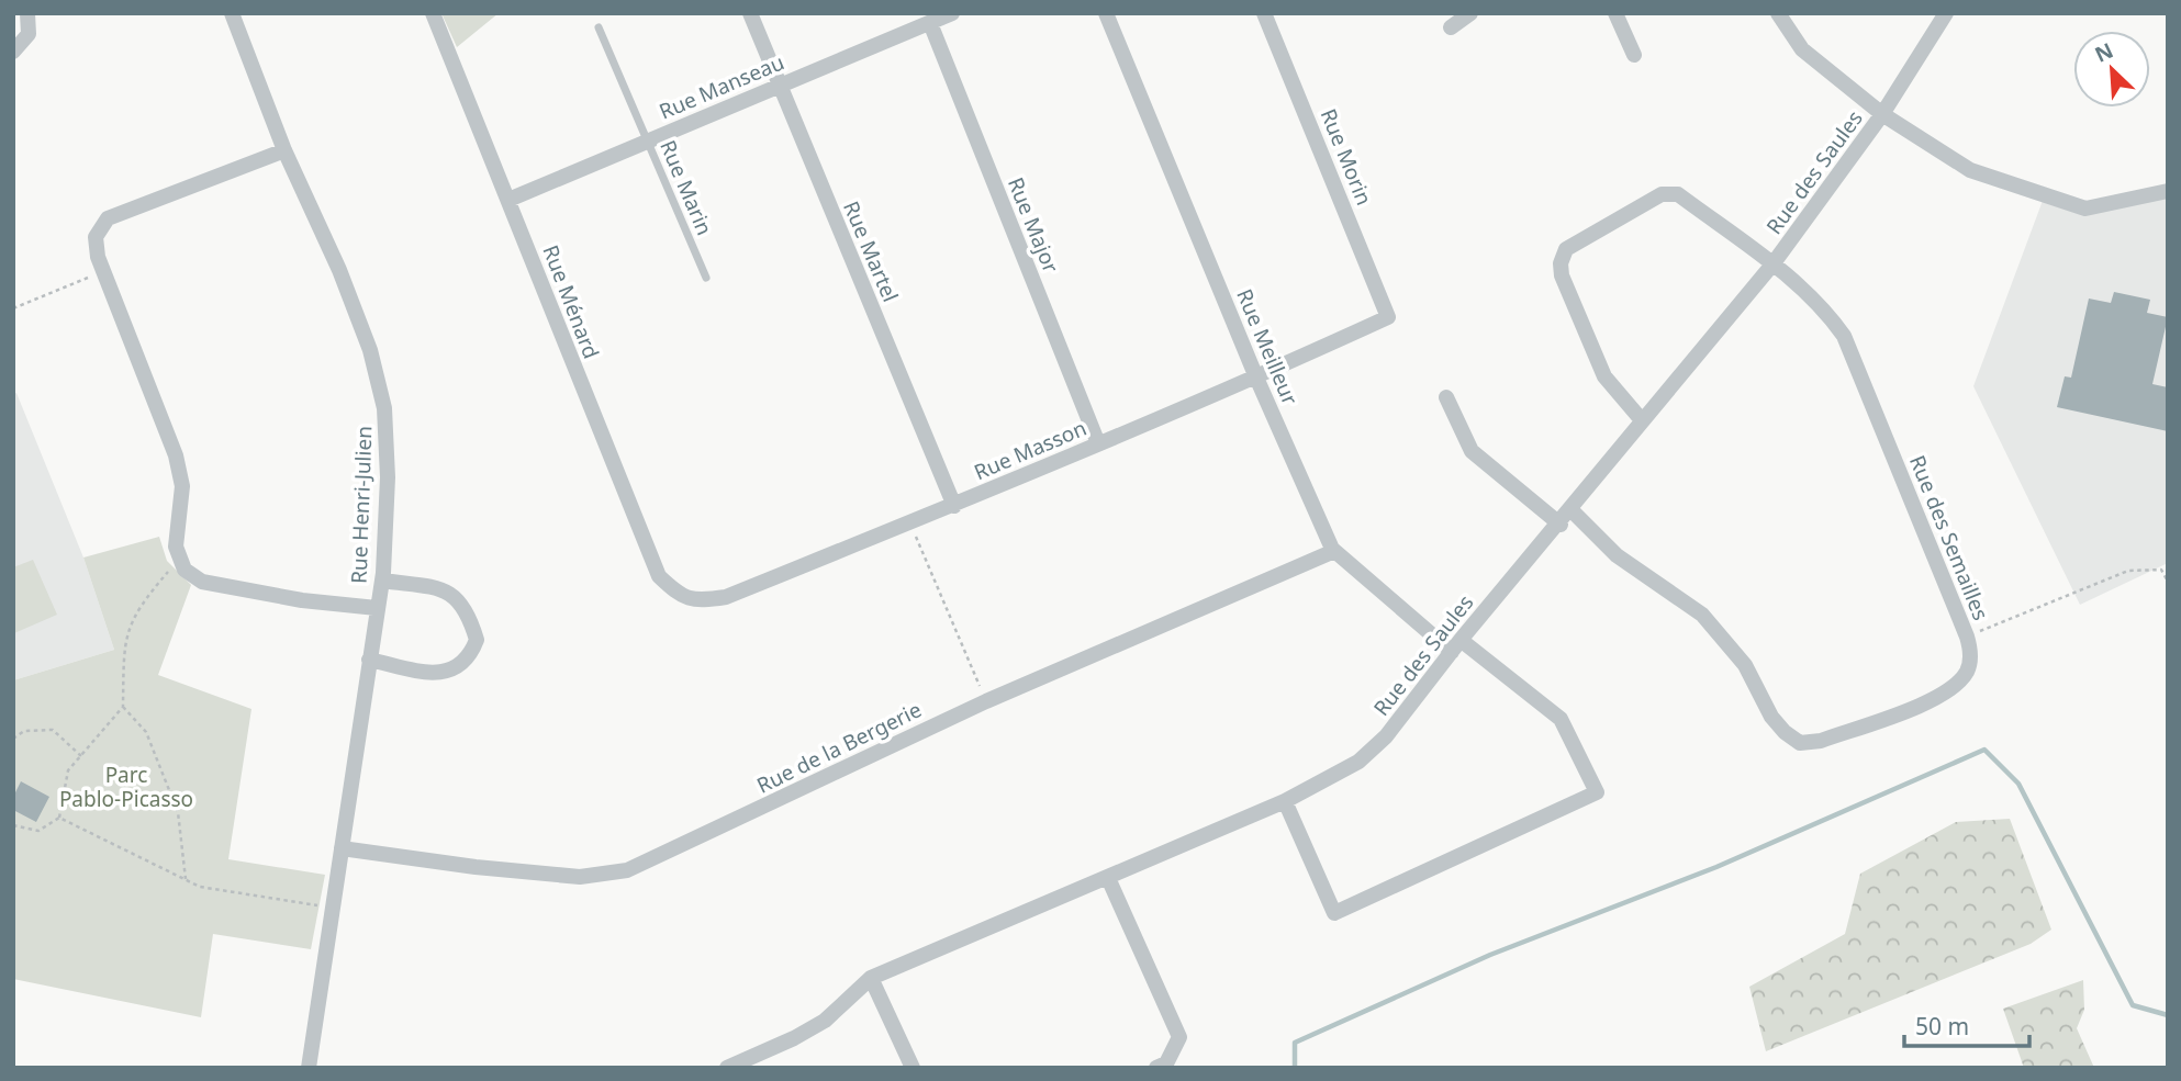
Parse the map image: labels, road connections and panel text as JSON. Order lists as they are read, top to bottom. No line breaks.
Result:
{"streets":{"street":["Rue Manseau","Rue Morin","Rue des Saules","Rue Major","Rue Martel","Rue Ménard","Rue Meilleur","Rue Masson","Rue Henri-Julien","Rue des Semailles","Rue de la Bergerie"],"lane":["Rue Marin"]},"crossings":[["Rue Manseau","Rue Marin"],["Rue Manseau","Rue Major"],["Rue Manseau","Rue Martel"],["Rue Manseau","Rue Ménard"],["Rue Morin","Rue Masson"],["Rue des Saules","Rue Meilleur"],["Rue des Saules","Rue des Semailles"],["Rue Major","Rue Masson"],["Rue Martel","Rue Masson"],["Rue Ménard","Rue Masson"],["Rue Meilleur","Rue Masson"],["Rue Meilleur","Rue de la Bergerie"],["Rue Henri-Julien","Rue de la Bergerie"]],"parks":["Parc Pablo-Picasso"],"scale_bar":"50 m","north":"top left"}
